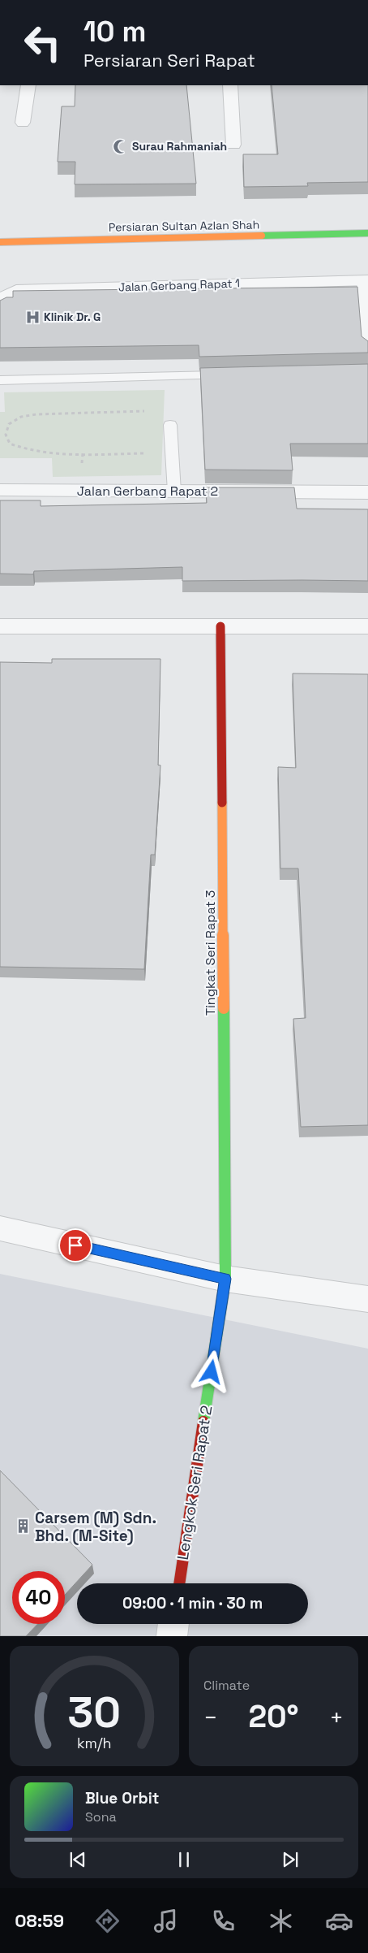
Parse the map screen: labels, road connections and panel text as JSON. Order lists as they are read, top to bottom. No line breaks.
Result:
{"streets":{"street":["Persiaran Sultan Azlan Shah","Jalan Gerbang Rapat 1","Jalan Gerbang Rapat 2","Tingkat Seri Rapat 3","Lengkok Seri Rapat 2"]},"crossings":[["Tingkat Seri Rapat 3","Lengkok Seri Rapat 2"]],"places":{"mosque":["Surau Rahmaniah"],"hospital":["Klinik Dr. G"],"building":["Carsem (M) Sdn. Bhd. (M-Site)"]},"page":{"turn":["10 m","Persiaran Seri Rapat"],"limit":"40","trip":"09:00 · 1 min · 30 m","tile":"Climate","heat":["−","20°","+"],"song":["Blue Orbit","Sona"],"tabs":"08:59","gauge":["30","km/h"]}}
